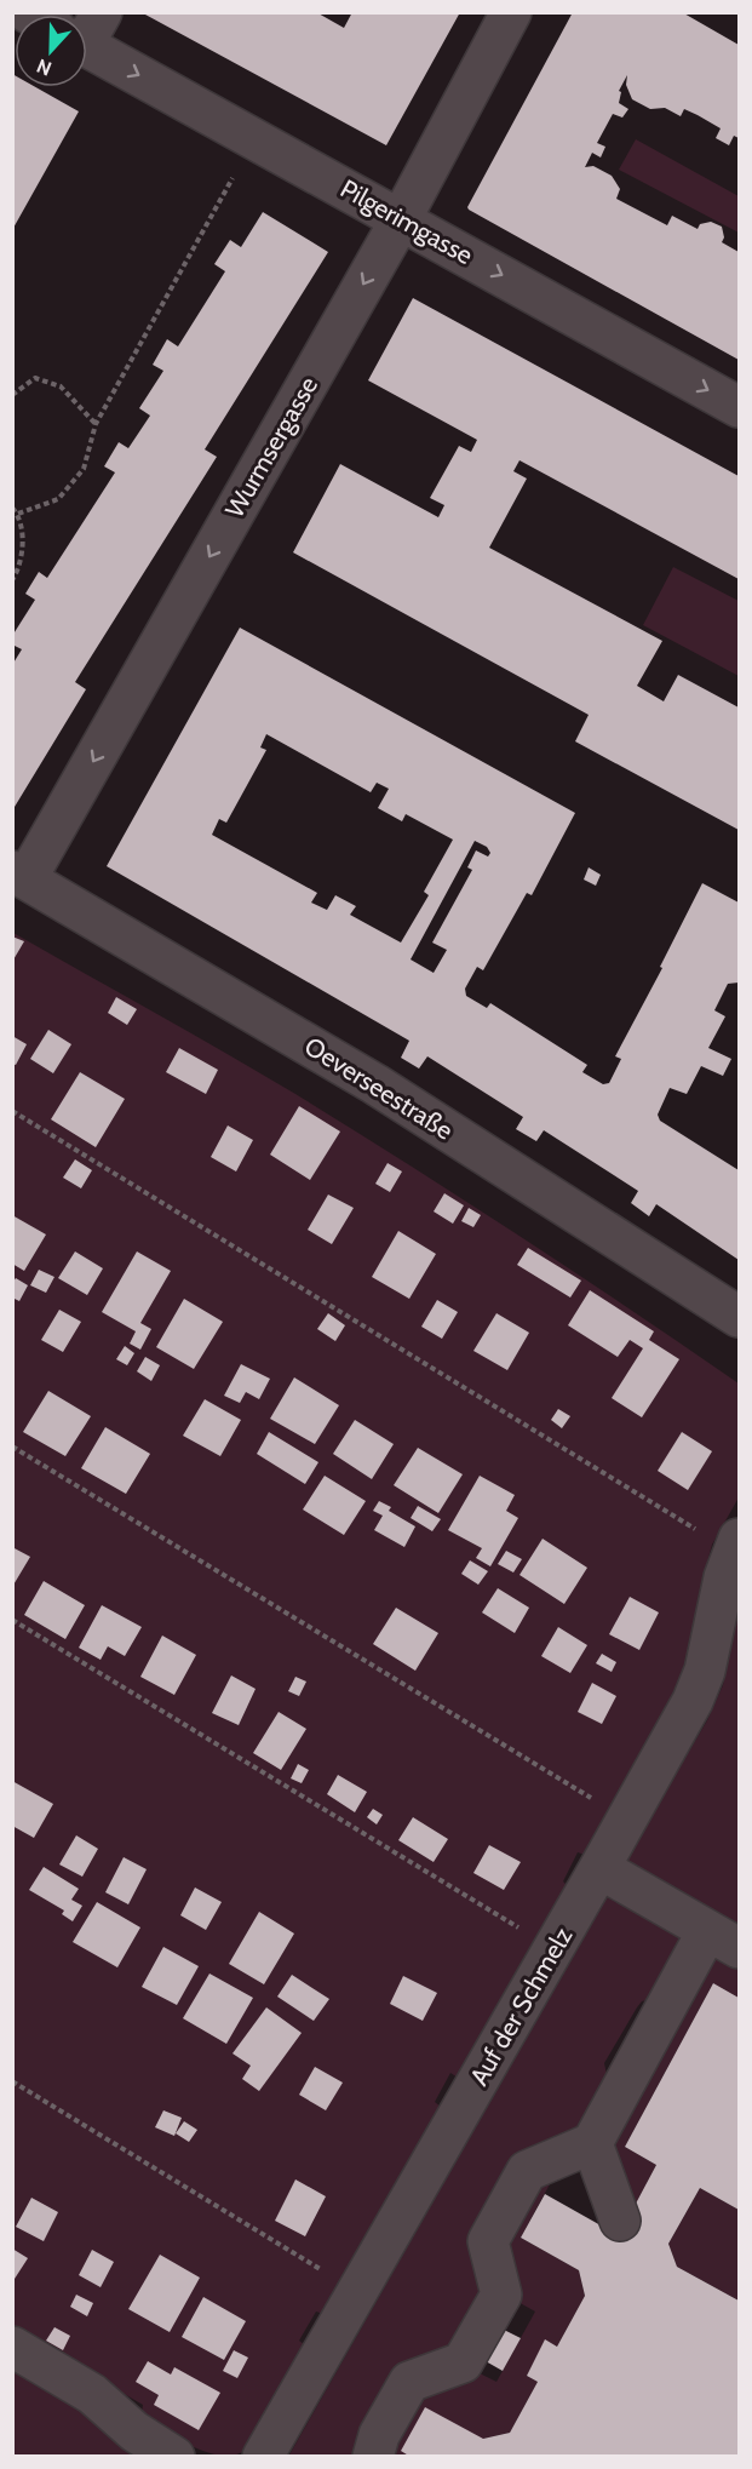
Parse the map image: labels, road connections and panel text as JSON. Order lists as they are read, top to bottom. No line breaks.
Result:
{"streets":{"street":["Pilgerimgasse","Wurmsergasse","Oeverseestraße","Auf der Schmelz"]},"crossings":[["Pilgerimgasse","Wurmsergasse"],["Wurmsergasse","Oeverseestraße"]],"one_way":["Pilgerimgasse","Wurmsergasse"],"north":"bottom"}
